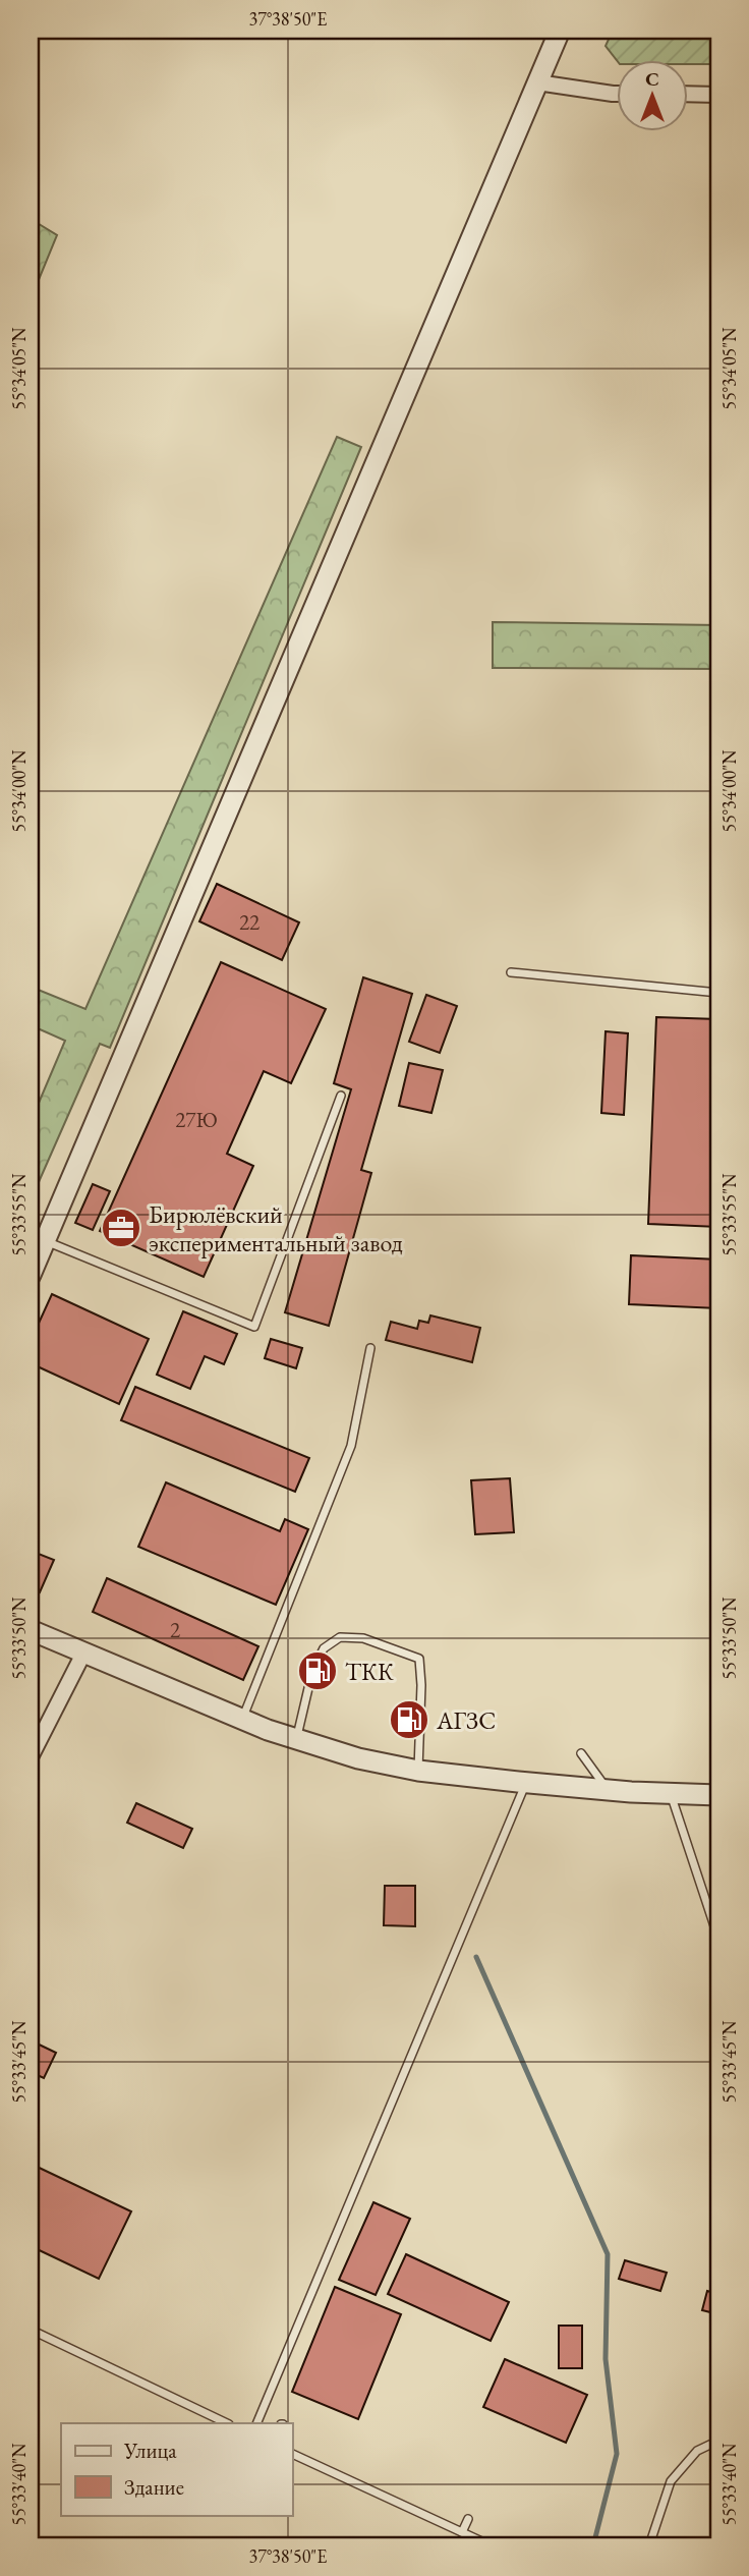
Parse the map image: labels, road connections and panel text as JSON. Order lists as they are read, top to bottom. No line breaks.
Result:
{"places":{"office":["Бирюлёвский экспериментальный завод"],"fuel station":["ТКК","АГЗС"]},"house_numbers":["22","27Ю","2"],"legend":["Улица","Здание"],"north":"top","coordinates":["37°38'50\"E","55°34'05\"N","55°34'00\"N","55°33'55\"N","55°33'50\"N","55°33'45\"N","55°33'40\"N"]}
